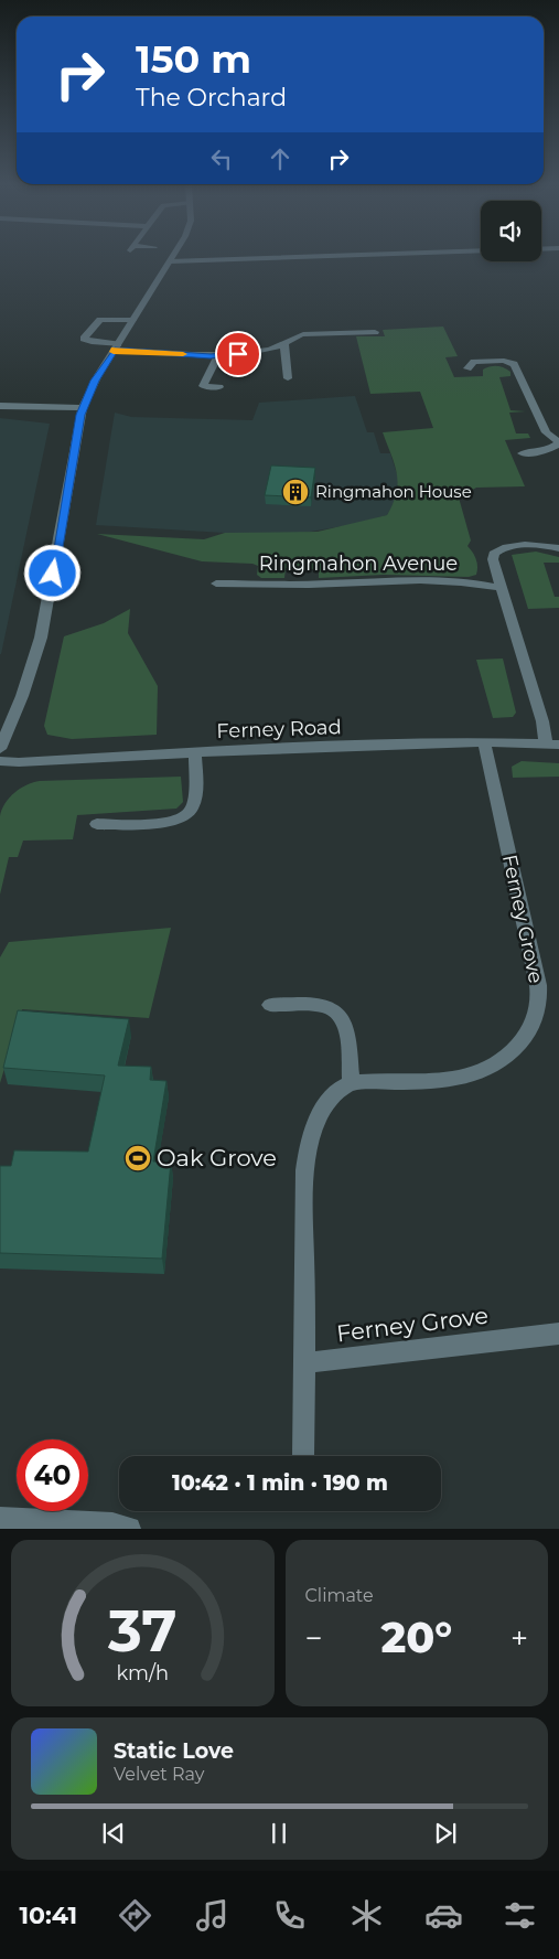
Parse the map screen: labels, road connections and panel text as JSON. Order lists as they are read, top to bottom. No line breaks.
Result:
{"streets":{"street":["Ringmahon Avenue","Ferney Road","Ferney Grove"]},"crossings":[["Ferney Road","Ferney Grove"]],"places":{"building":["Ringmahon House"],"sports":["Oak Grove"]},"page":{"turn":["150 m","The Orchard"],"limit":"40","trip":"10:42 · 1 min · 190 m","tile":"Climate","heat":["−","20°","+"],"song":["Static Love","Velvet Ray"],"tabs":"10:41","gauge":["37","km/h"]}}
